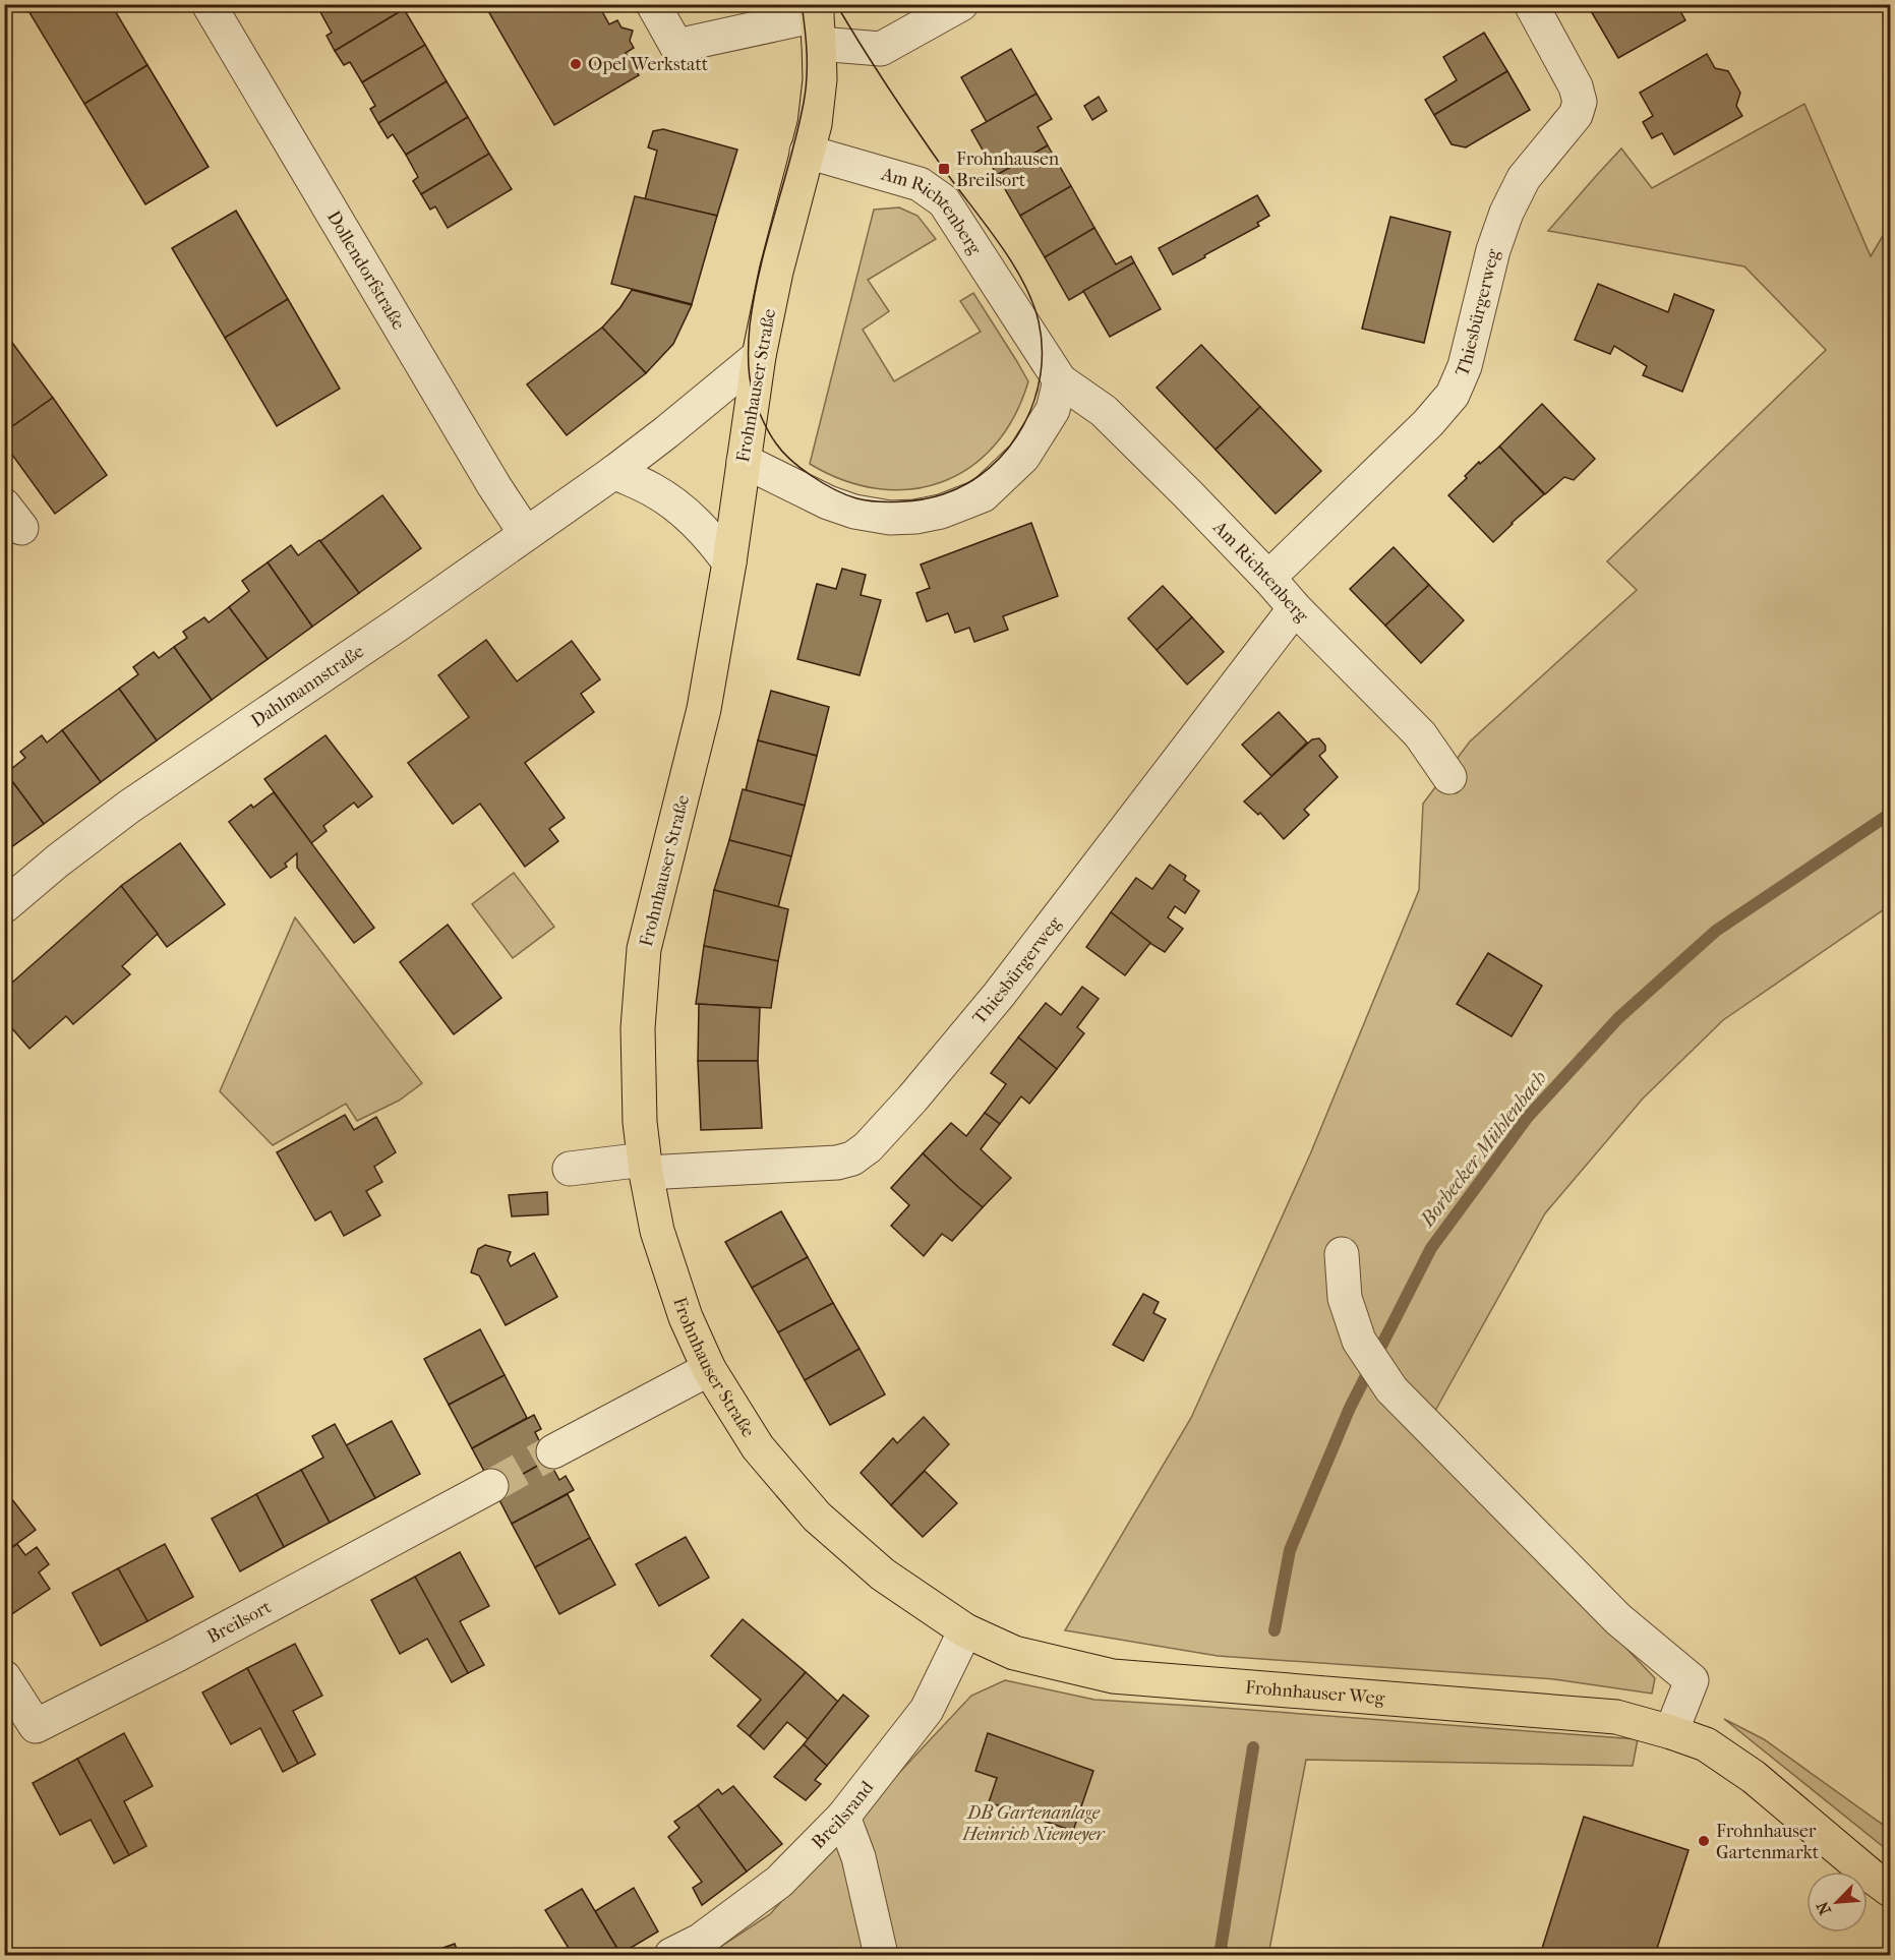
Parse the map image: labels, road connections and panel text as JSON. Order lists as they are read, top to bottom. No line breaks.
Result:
{"streets":{"main road":["Frohnhauser Straße","Frohnhauser Weg"],"street":["Am Richtenberg","Dollendorfstraße","Thiesbürgerweg","Dahlmannstraße","Breilsort","Breilsrand"]},"crossings":[["Am Richtenberg","Thiesbürgerweg"],["Am Richtenberg","Frohnhauser Straße"],["Dollendorfstraße","Dahlmannstraße"],["Thiesbürgerweg","Frohnhauser Straße"],["Frohnhauser Straße","Dahlmannstraße"],["Frohnhauser Straße","Frohnhauser Weg"],["Frohnhauser Straße","Breilsrand"],["Frohnhauser Weg","Breilsrand"]],"water":["Borbecker Mühlenbach"],"parks":["DB Gartenanlage Heinrich Niemeyer"],"places":{"other":["Opel Werkstatt","Frohnhauser Gartenmarkt"],"transit":["Frohnhausen Breilsort"]},"north":"bottom left"}
